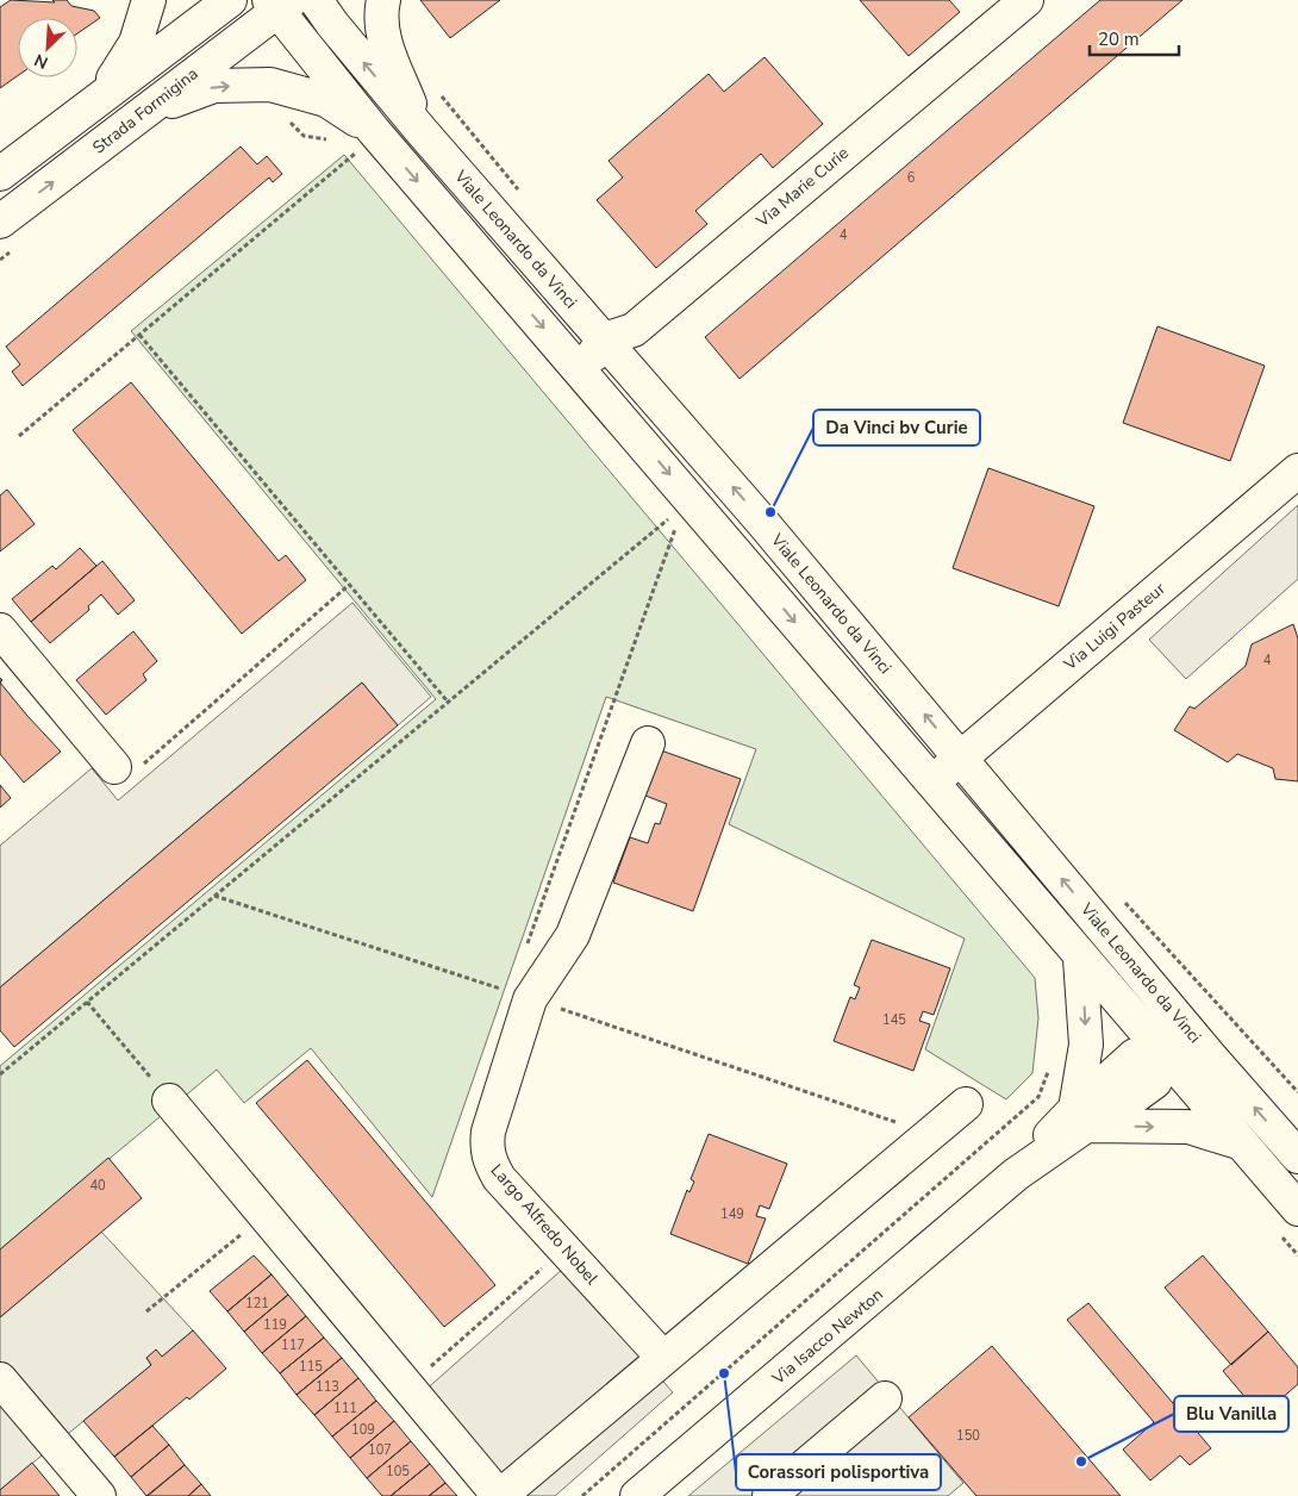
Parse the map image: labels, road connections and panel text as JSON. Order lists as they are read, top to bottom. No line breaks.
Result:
{"streets":{"street":["Strada Formigina","Via Marie Curie","Viale Leonardo da Vinci","Via Luigi Pasteur","Largo Alfredo Nobel","Via Isacco Newton"]},"crossings":[["Via Marie Curie","Viale Leonardo da Vinci"],["Viale Leonardo da Vinci","Via Luigi Pasteur"],["Viale Leonardo da Vinci","Via Isacco Newton"]],"places":["Da Vinci bv Curie","Corassori polisportiva","Blu Vanilla"],"house_numbers":["6","4","4","145","40","149","121","119","117","115","113","111","109","150","107","105"],"scale_bar":"20 m","north":"bottom left"}
